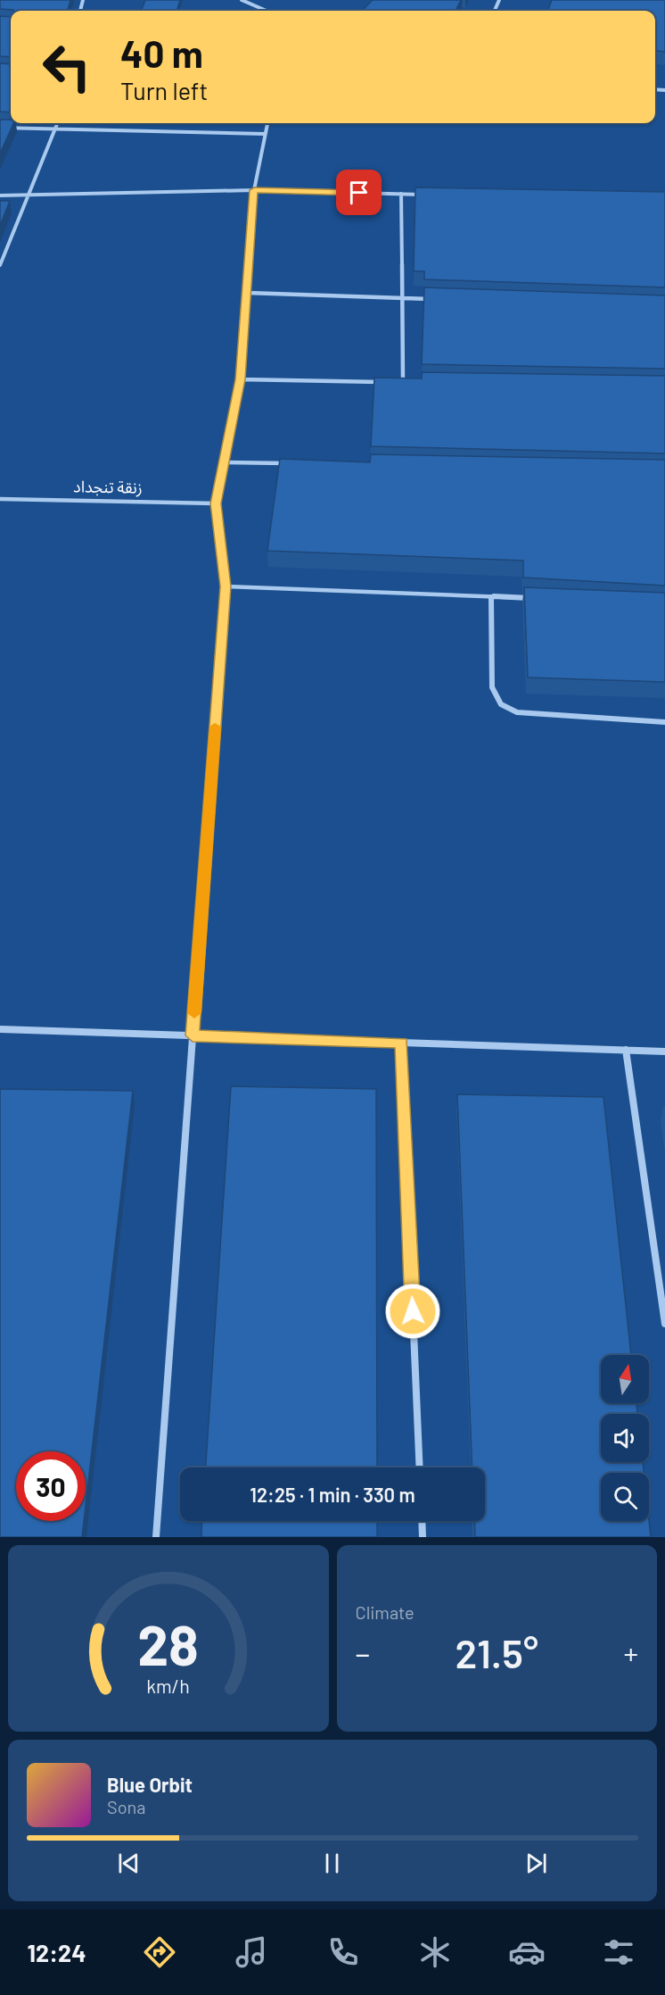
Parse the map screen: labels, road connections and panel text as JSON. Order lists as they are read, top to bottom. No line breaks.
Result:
{"streets":{"street":["زنقة تنجداد"]},"north":"top","page":{"turn":["40 m","Turn left"],"limit":"30","trip":"12:25 · 1 min · 330 m","tile":"Climate","heat":["−","21.5°","+"],"song":["Blue Orbit","Sona"],"tabs":"12:24","gauge":["28","km/h"]}}
